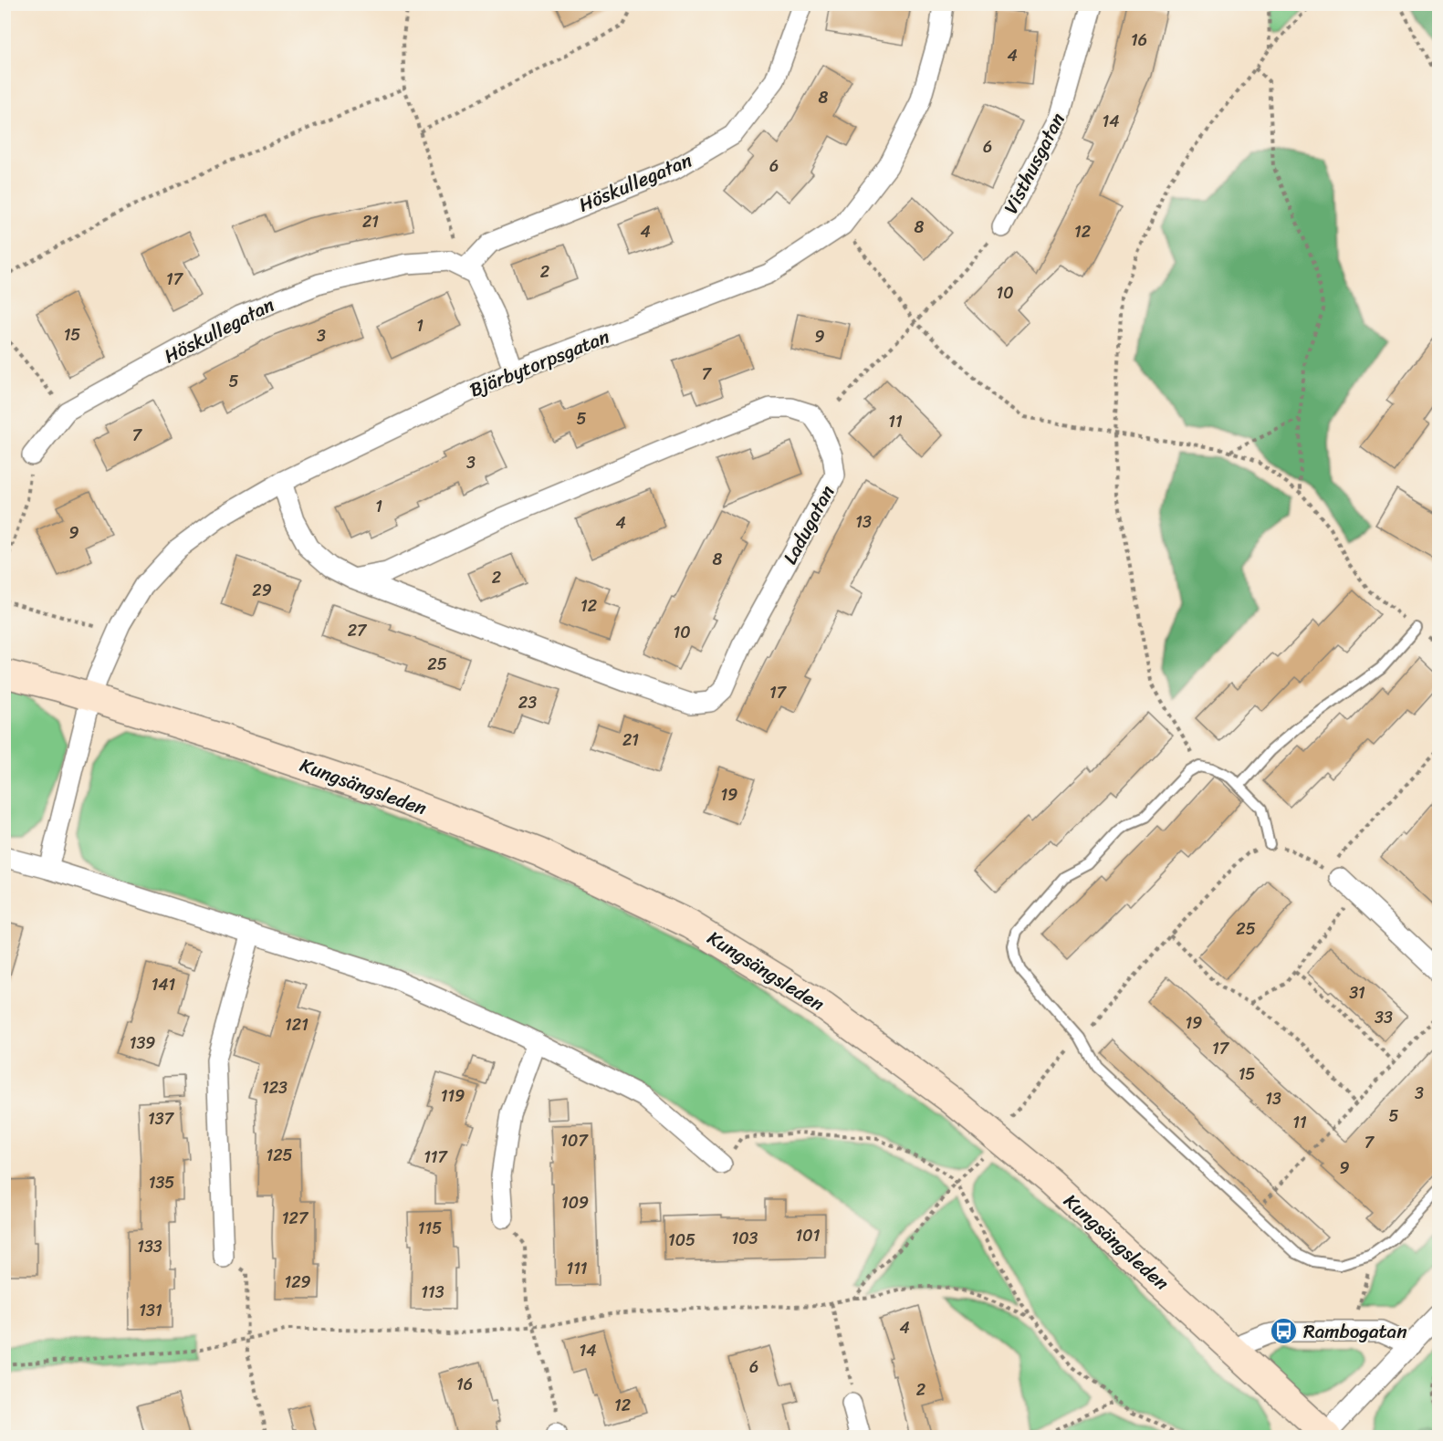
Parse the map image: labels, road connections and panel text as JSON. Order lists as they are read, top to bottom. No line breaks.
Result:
{"streets":{"main road":["Kungsängsleden"],"street":["Visthusgatan","Höskullegatan","Bjärbytorpsgatan","Ladugatan"]},"crossings":[["Bjärbytorpsgatan","Ladugatan"],["Bjärbytorpsgatan","Kungsängsleden"]],"places":{"bus stop":["Rambogatan"]},"house_numbers":["16","4","8","14","6","6","21","8","4","12","2","17","10","1","15","3","9","7","5","5","11","7","3","1","13","4","9","8","2","29","12","27","10","25","17","23","21","19","25","141","31","33","19","121","139","17","15","123","3","119","13","5","137","11","107","7","125","117","9","135","109","127","115","101","103","105","133","111","129","113","131","4","14","6","16","2","12"]}
